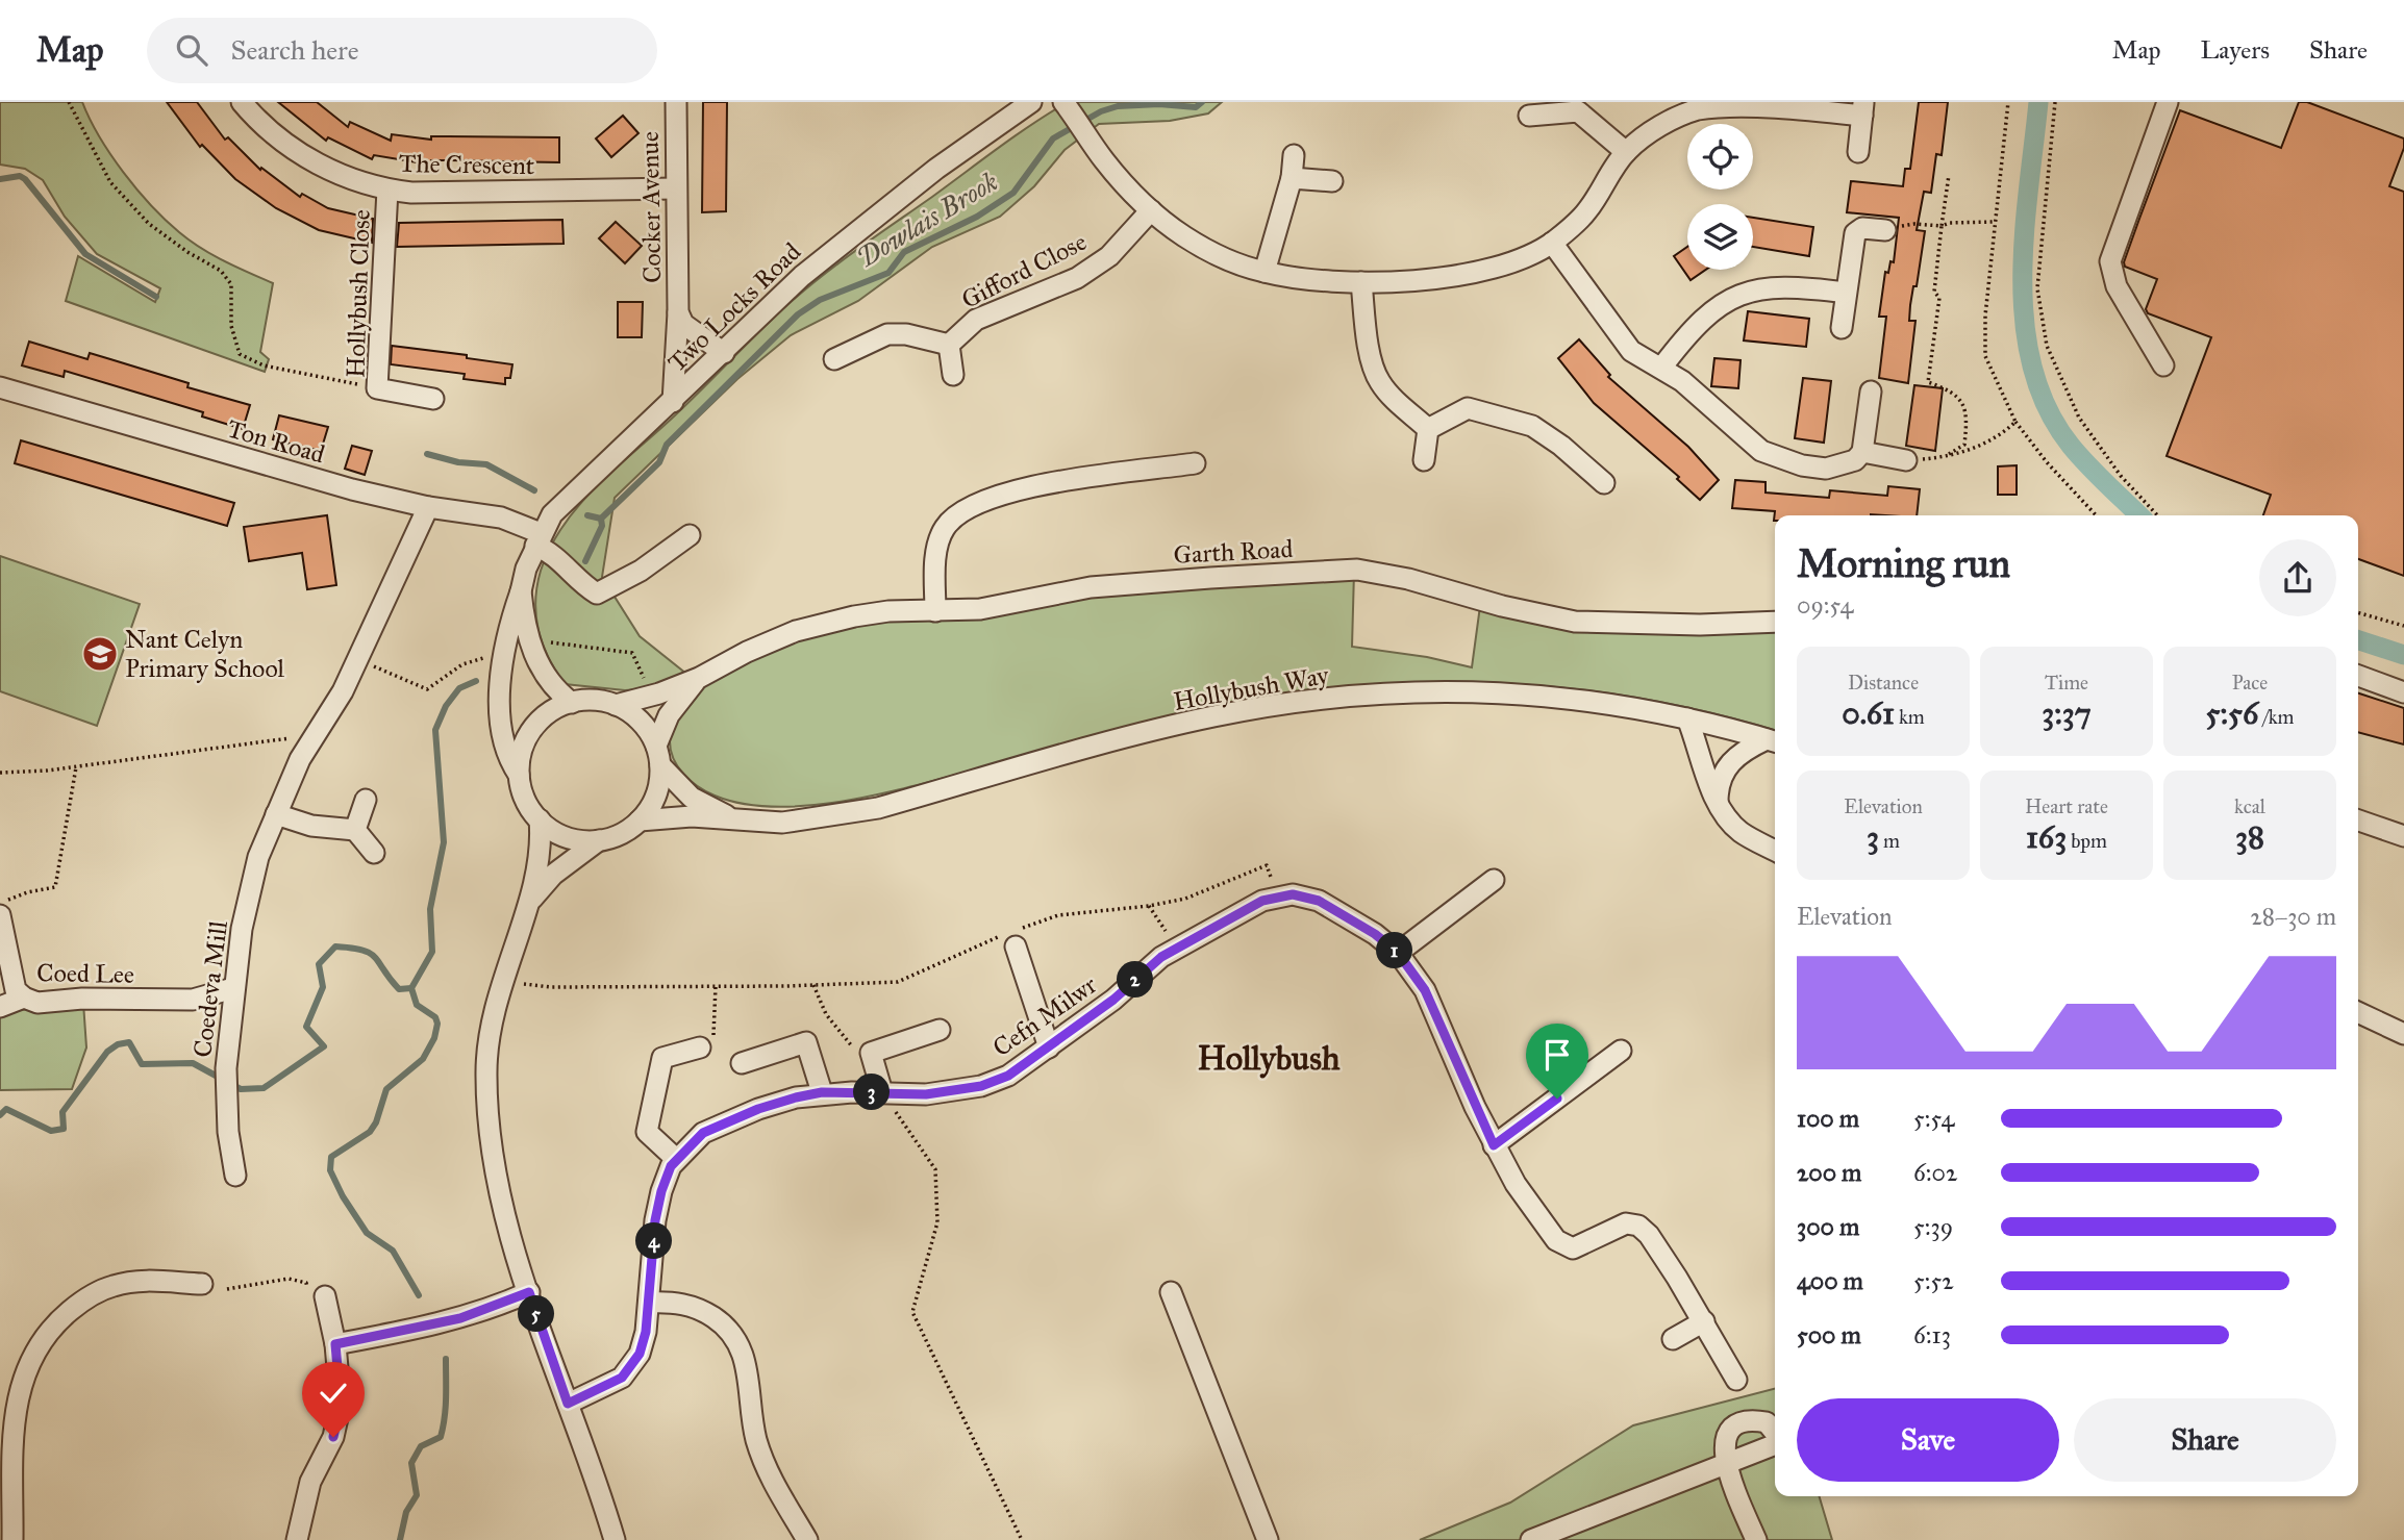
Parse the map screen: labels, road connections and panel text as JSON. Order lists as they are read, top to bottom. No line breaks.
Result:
{"streets":{"street":["The Crescent","Cocker Avenue","Gifford Close","Hollybush Close","Two Locks Road","Ton Road","Garth Road","Hollybush Way","Coed Lee","Coedeva Mill","Cefn Milwr"]},"crossings":[["The Crescent","Cocker Avenue"],["The Crescent","Hollybush Close"],["Cocker Avenue","Two Locks Road"],["Two Locks Road","Ton Road"],["Two Locks Road","Garth Road"],["Two Locks Road","Hollybush Way"],["Ton Road","Coedeva Mill"],["Garth Road","Hollybush Way"],["Coed Lee","Coedeva Mill"]],"districts":["Hollybush"],"water":["Dowlais Brook"],"places":{"school or university":["Nant Celyn Primary School"]},"page":{"header":"Map","search":"Search here","nav":["Map","Layers","Share"],"heading":["Morning run","09:54"],"stats":[["Distance","0.61 km"],["Time","3:37"],["Pace","5:56 /km"],["Elevation","3 m"],["Heart rate","163 bpm"],["kcal","38"]],"chart":["Elevation","28–30 m"],"pins":["1","2","3","4","5"],"list":[{"name":"100 m","note":"5:54"},{"name":"200 m","note":"6:02"},{"name":"300 m","note":"5:39"},{"name":"400 m","note":"5:52"},{"name":"500 m","note":"6:13"}],"buttons":["Save","Share"]}}
